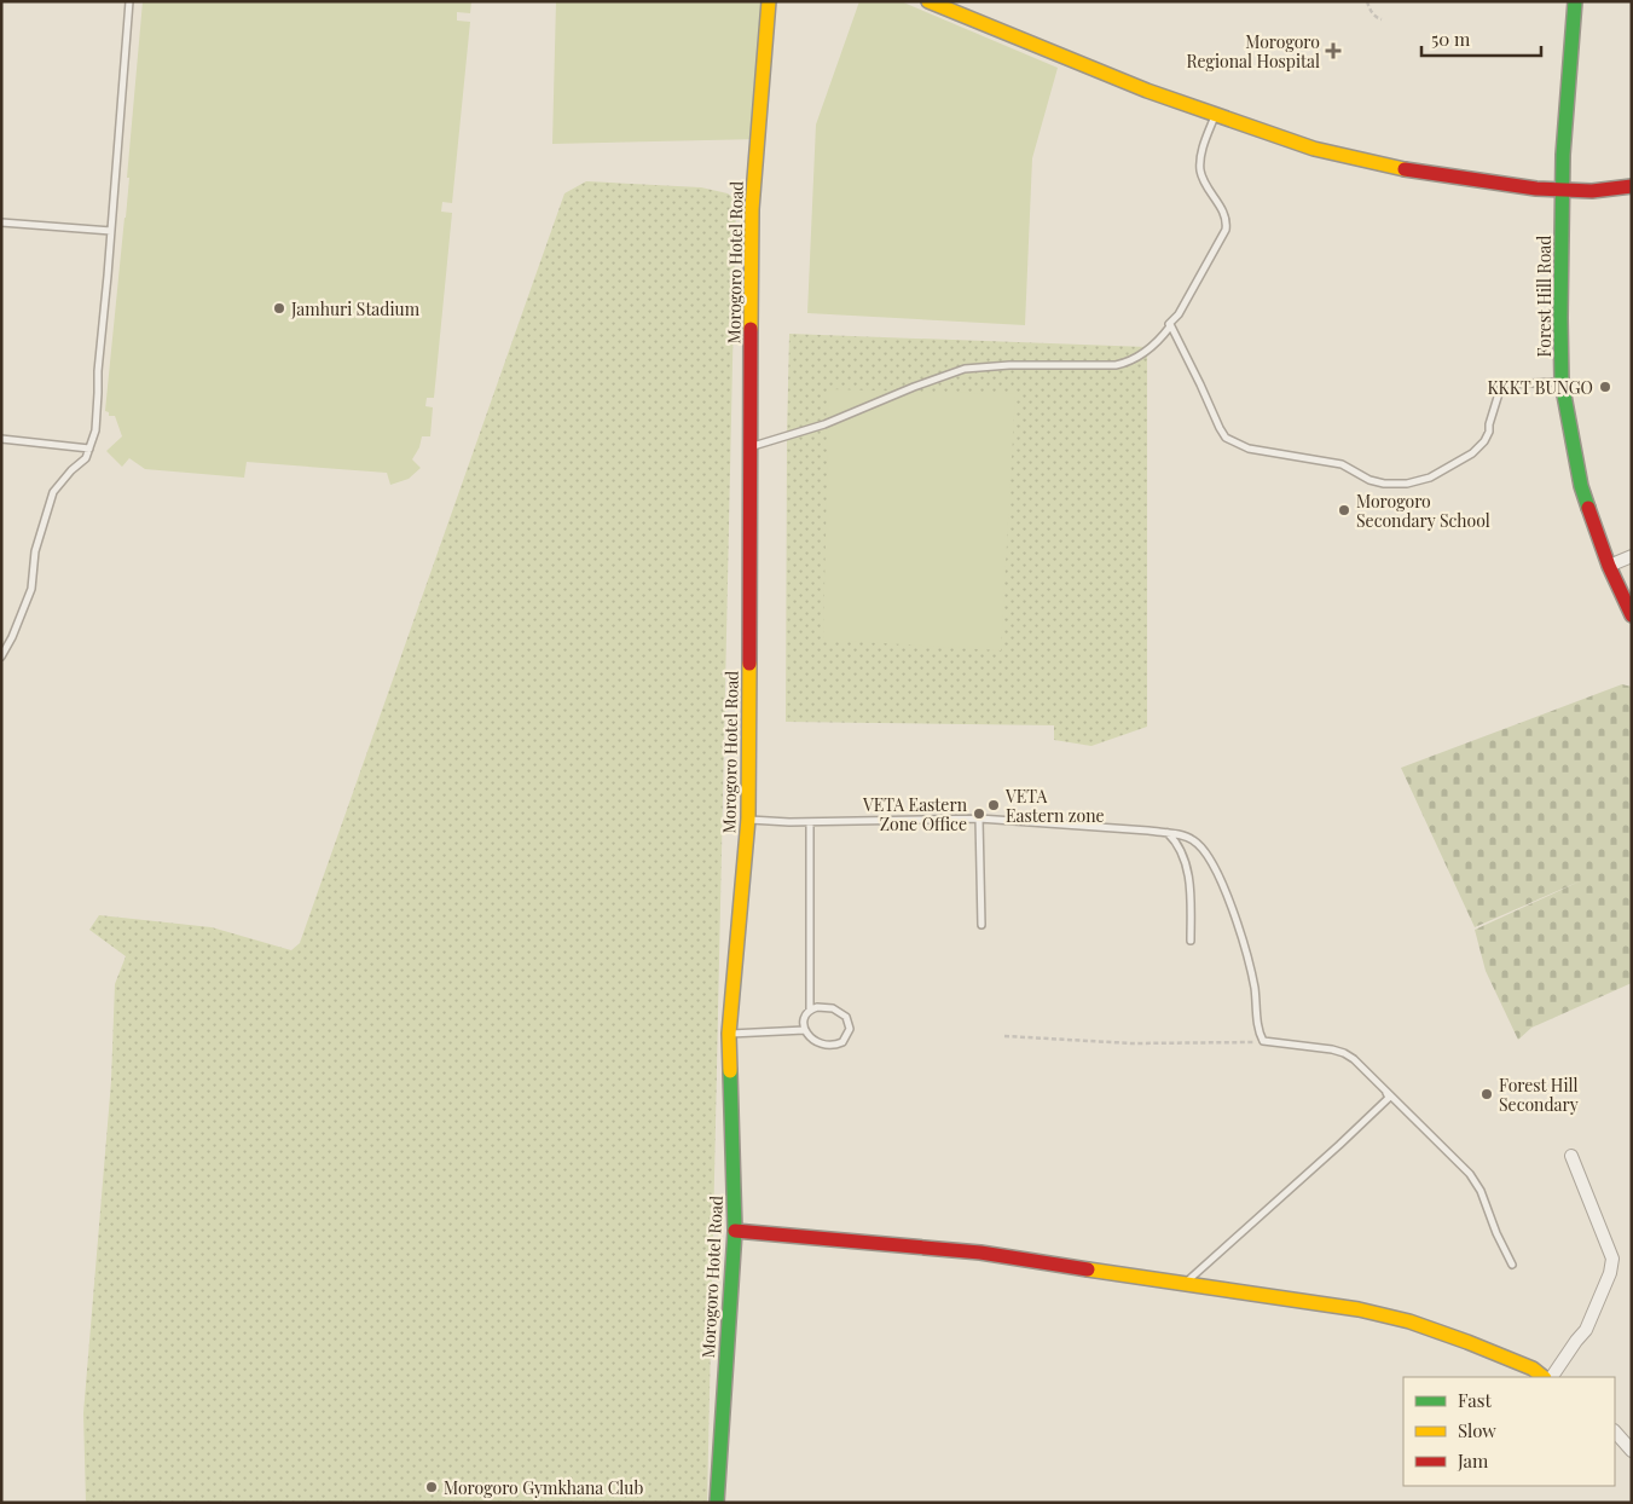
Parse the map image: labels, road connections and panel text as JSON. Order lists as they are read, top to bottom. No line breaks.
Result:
{"streets":{"street":["Morogoro Hotel Road","Forest Hill Road"]},"places":{"health":["Morogoro Regional Hospital"],"other":["Jamhuri Stadium","KKKT BUNGO","Morogoro Secondary School","VETA Eastern zone","VETA Eastern Zone Office","Forest Hill Secondary","Morogoro Gymkhana Club"]},"legend":["Fast","Slow","Jam"],"scale_bar":"50 m"}
